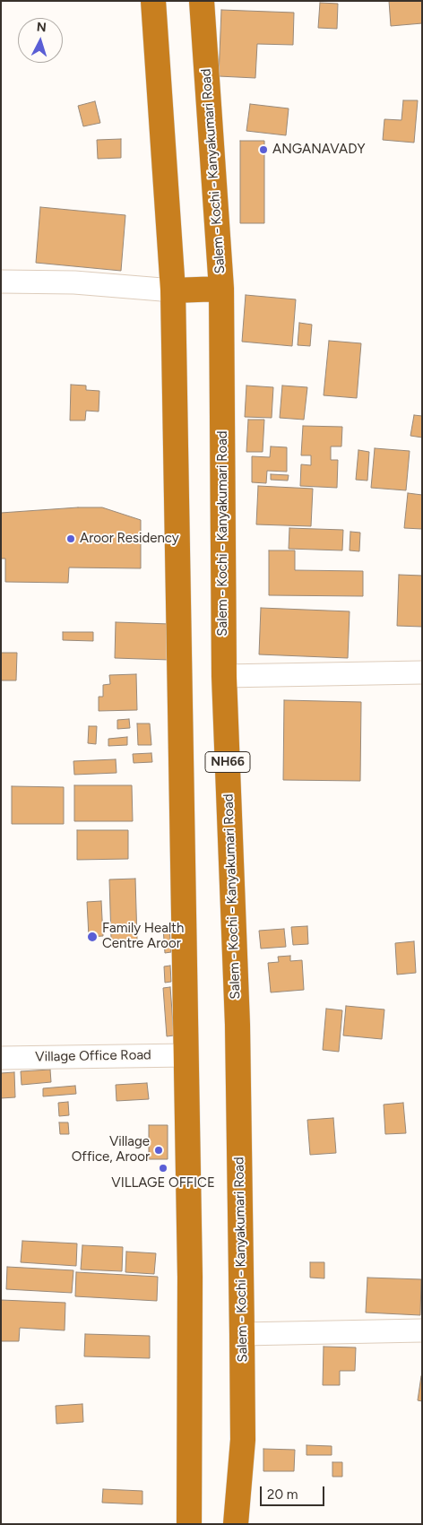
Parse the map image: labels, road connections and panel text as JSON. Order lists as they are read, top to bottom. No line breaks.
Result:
{"streets":{"highway":["Salem - Kochi - Kanyakumari Road","NH66"],"street":["Village Office Road"]},"places":["ANGANAVADY","Aroor Residency","Family Health Centre Aroor","Village Office, Aroor","VILLAGE OFFICE"],"scale_bar":"20 m","north":"top"}
